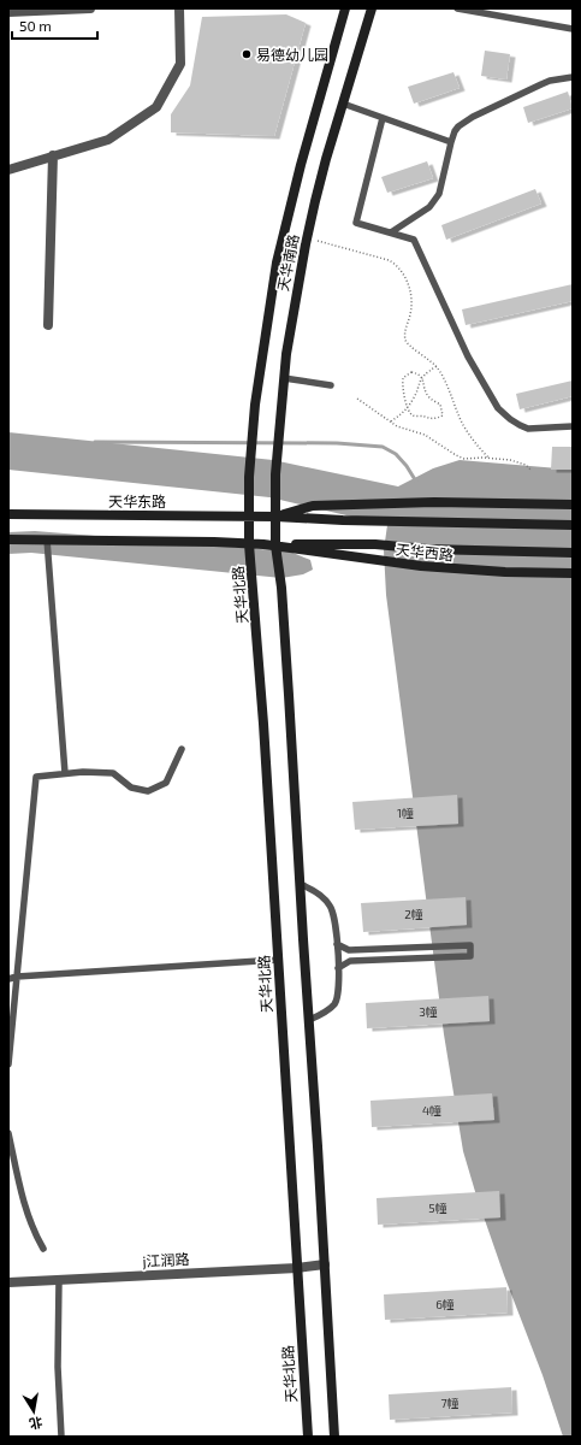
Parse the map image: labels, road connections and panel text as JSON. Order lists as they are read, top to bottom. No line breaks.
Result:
{"streets":{"main road":["天华南路","天华东路","天华西路","天华北路"],"street":["j江润路"]},"crossings":[["天华南路","天华东路"],["天华南路","天华西路"],["天华南路","天华北路"],["天华东路","天华西路"],["天华西路","天华北路"],["天华北路","j江润路"]],"places":["易德幼儿园"],"house_numbers":["1幢","2幢","3幢","4幢","5幢","6幢","7幢"],"scale_bar":"50 m","north":"bottom"}
